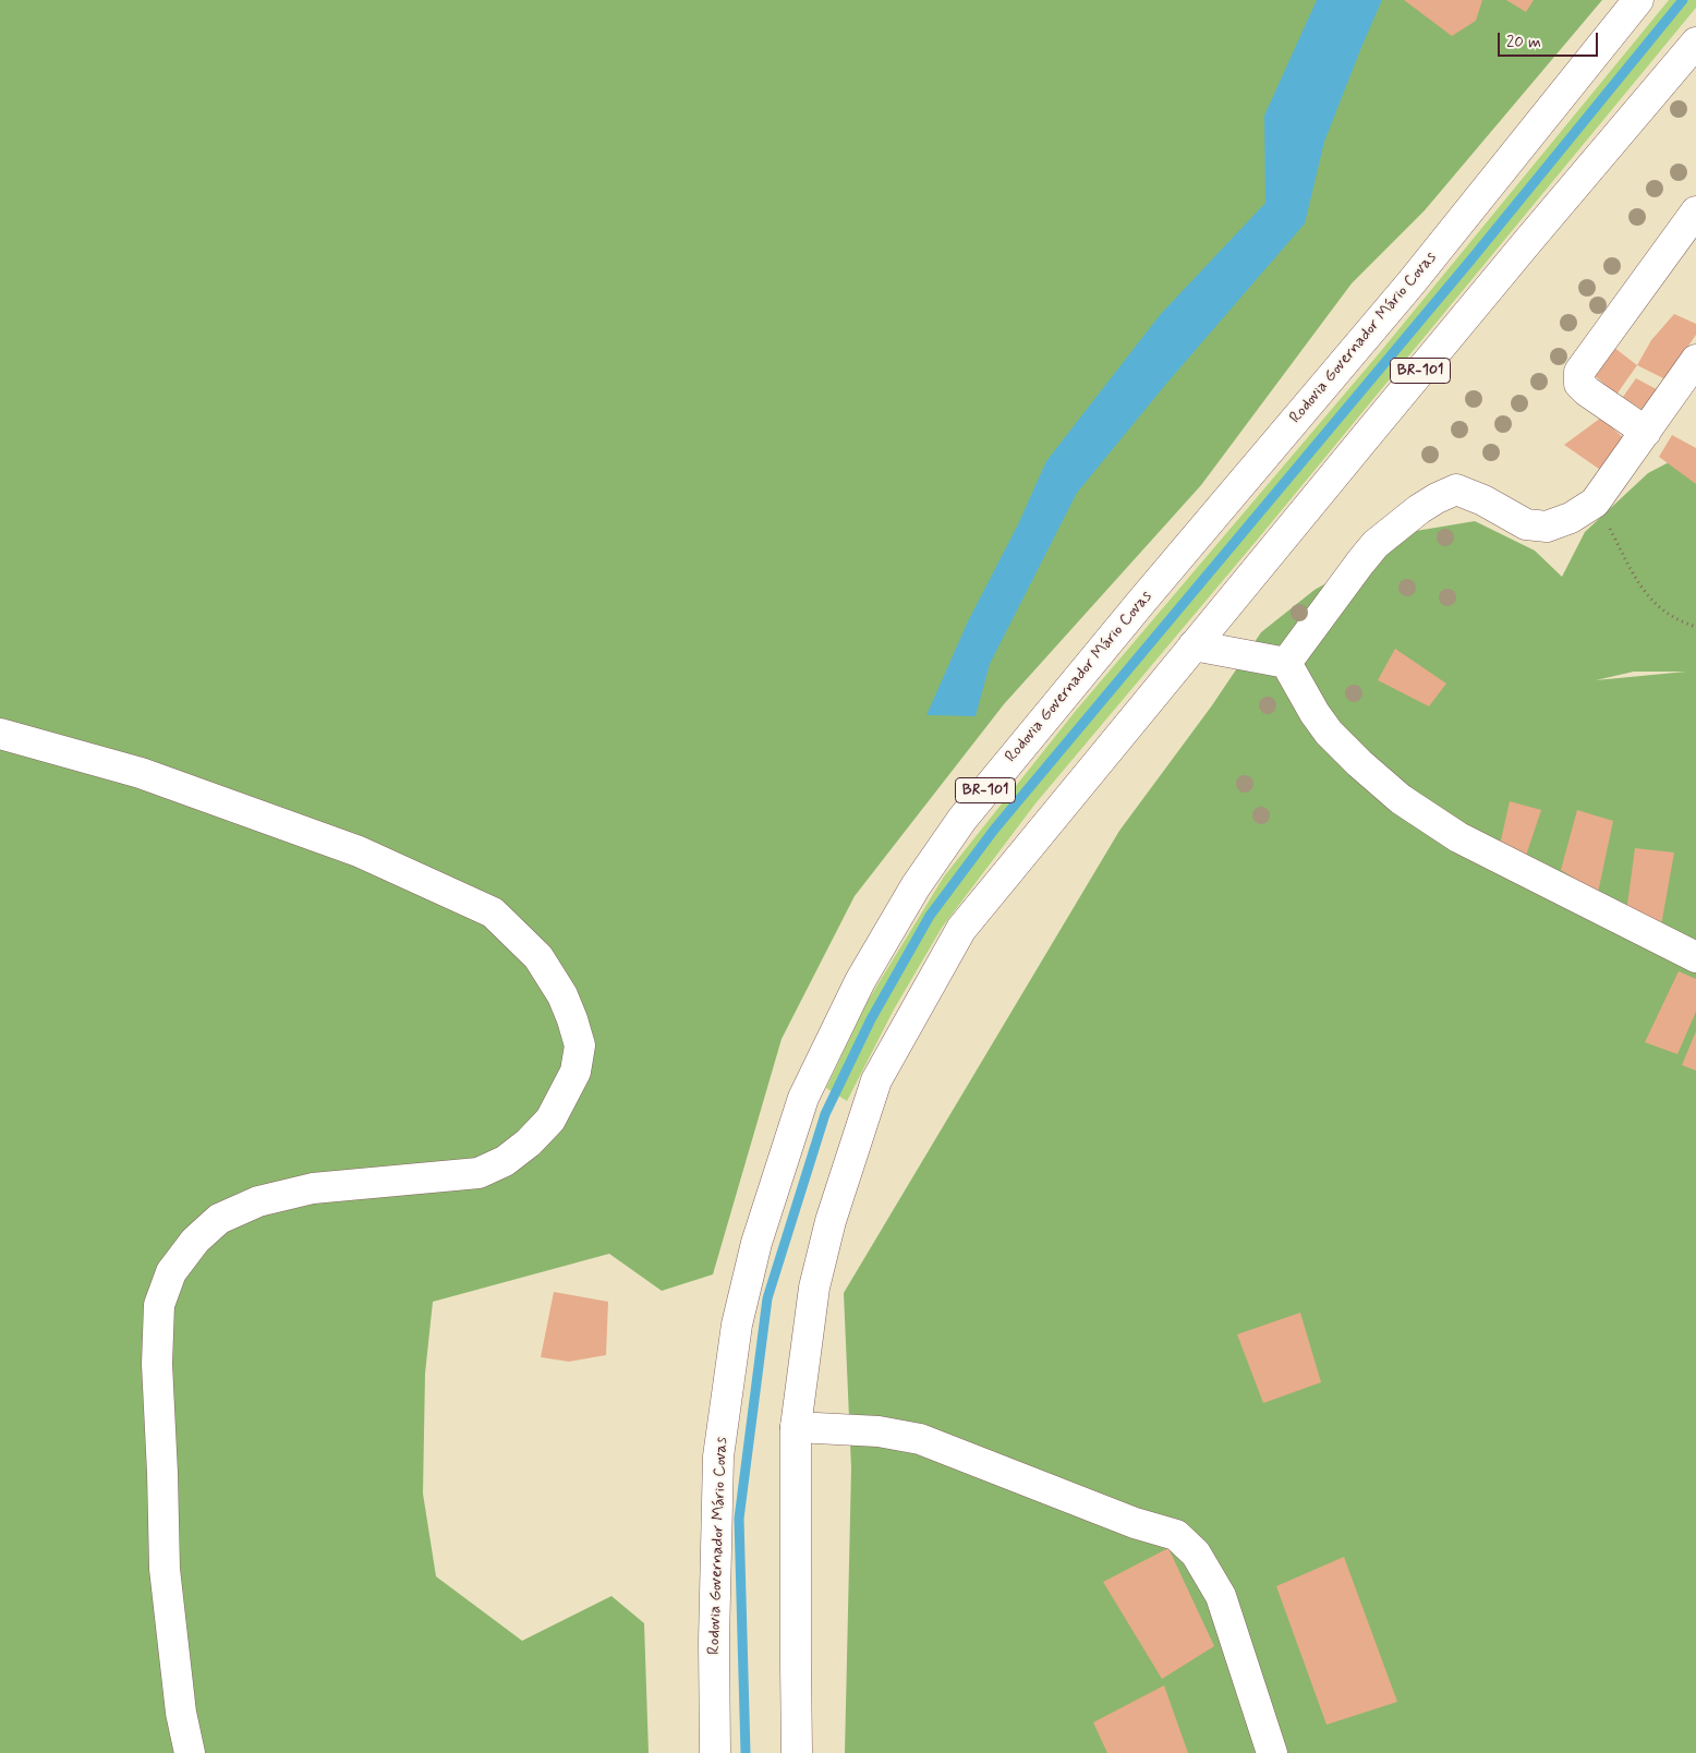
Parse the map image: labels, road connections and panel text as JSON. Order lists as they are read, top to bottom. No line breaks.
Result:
{"streets":{"main road":["Rodovia Governador Mário Covas","BR-101"]},"scale_bar":"20 m"}
